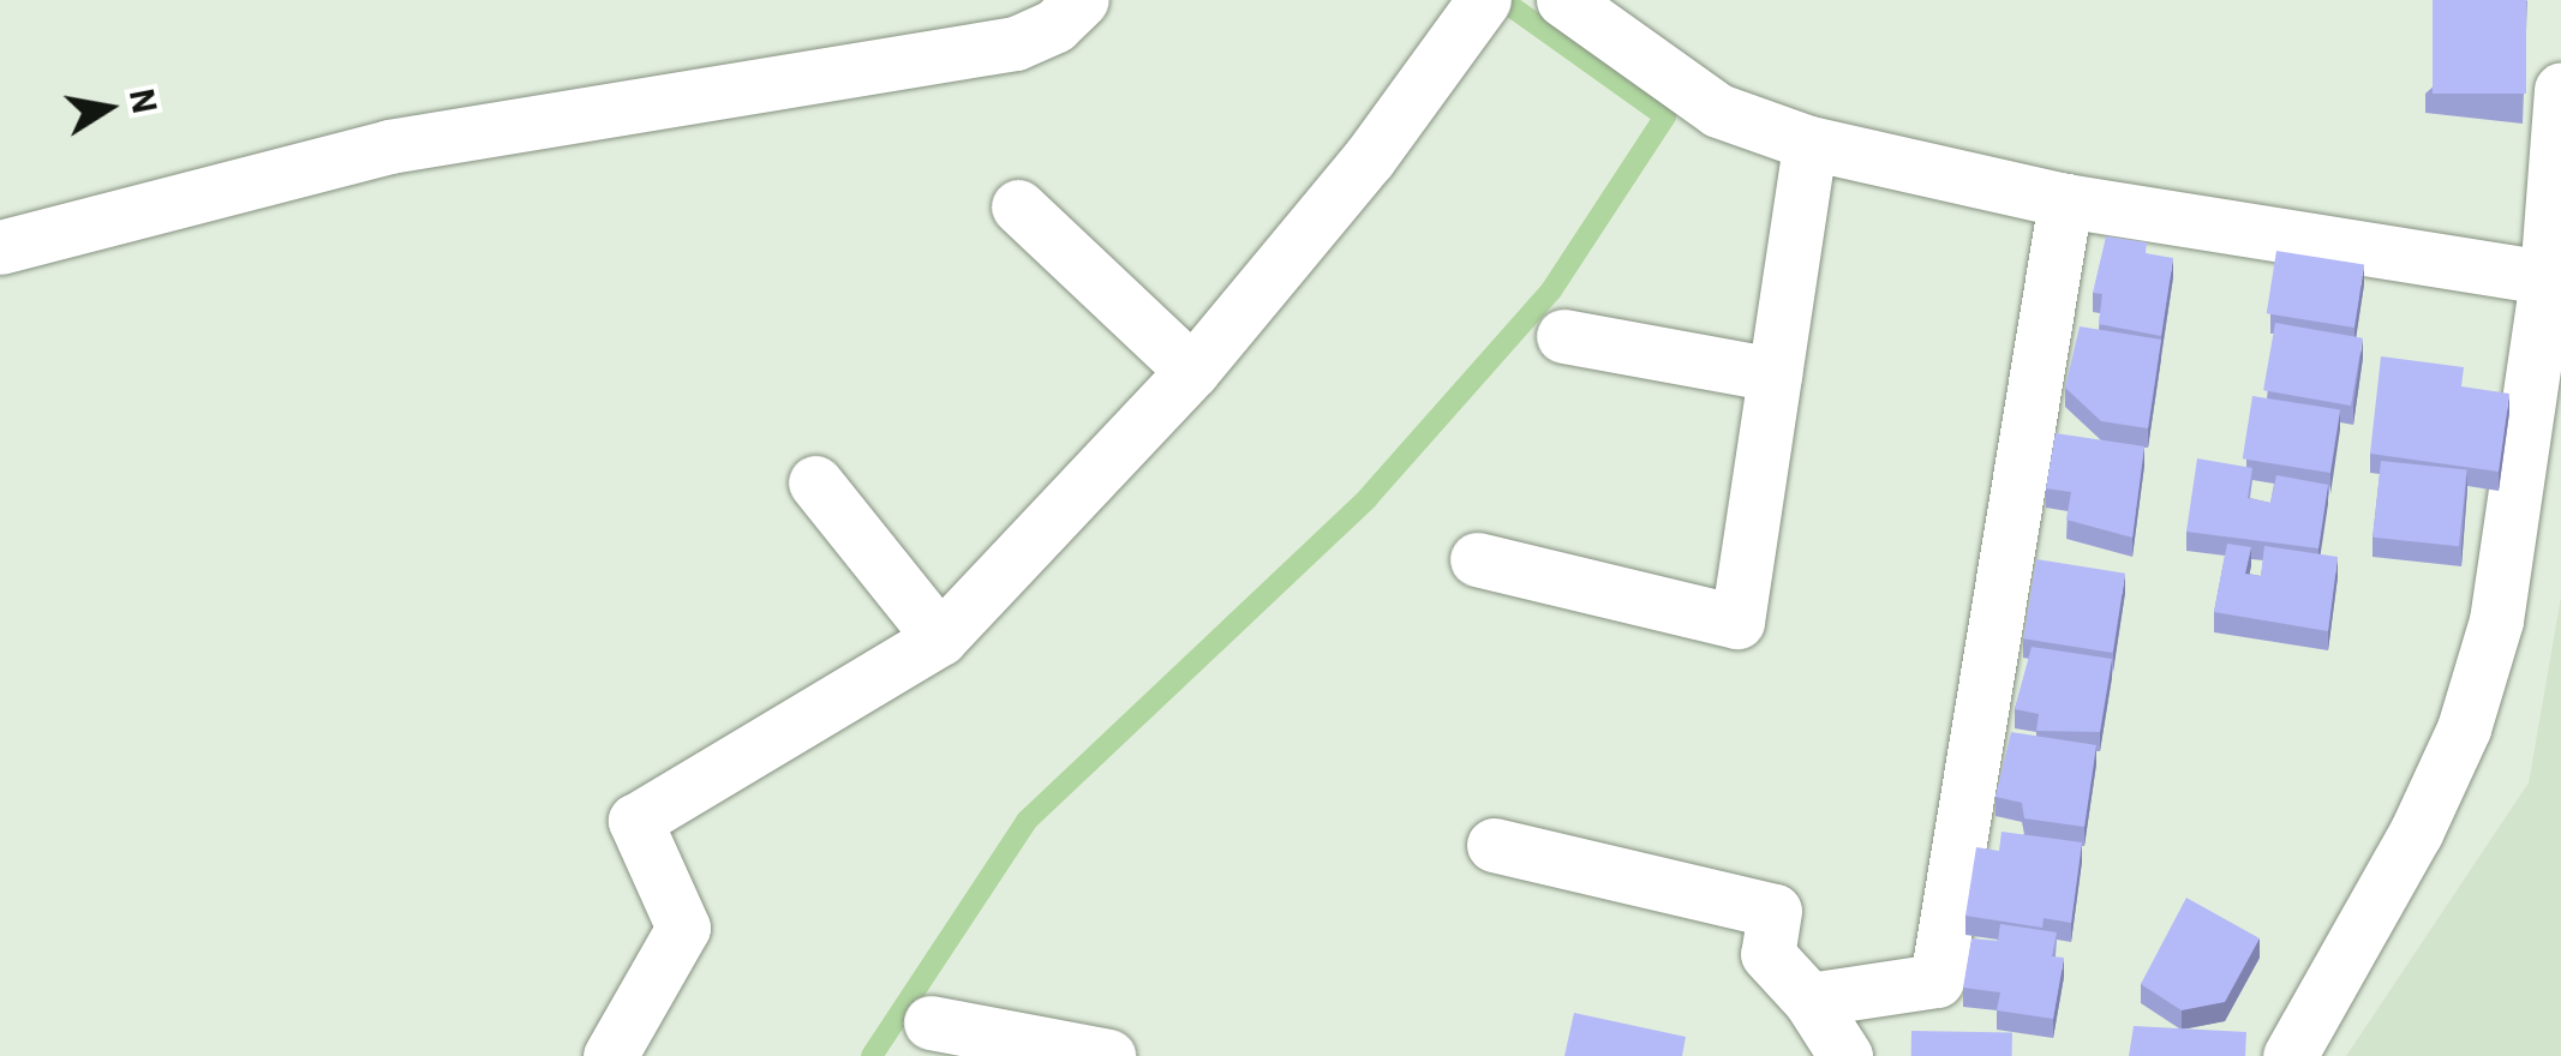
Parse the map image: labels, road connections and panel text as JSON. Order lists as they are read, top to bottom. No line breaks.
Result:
{"north":"right"}
